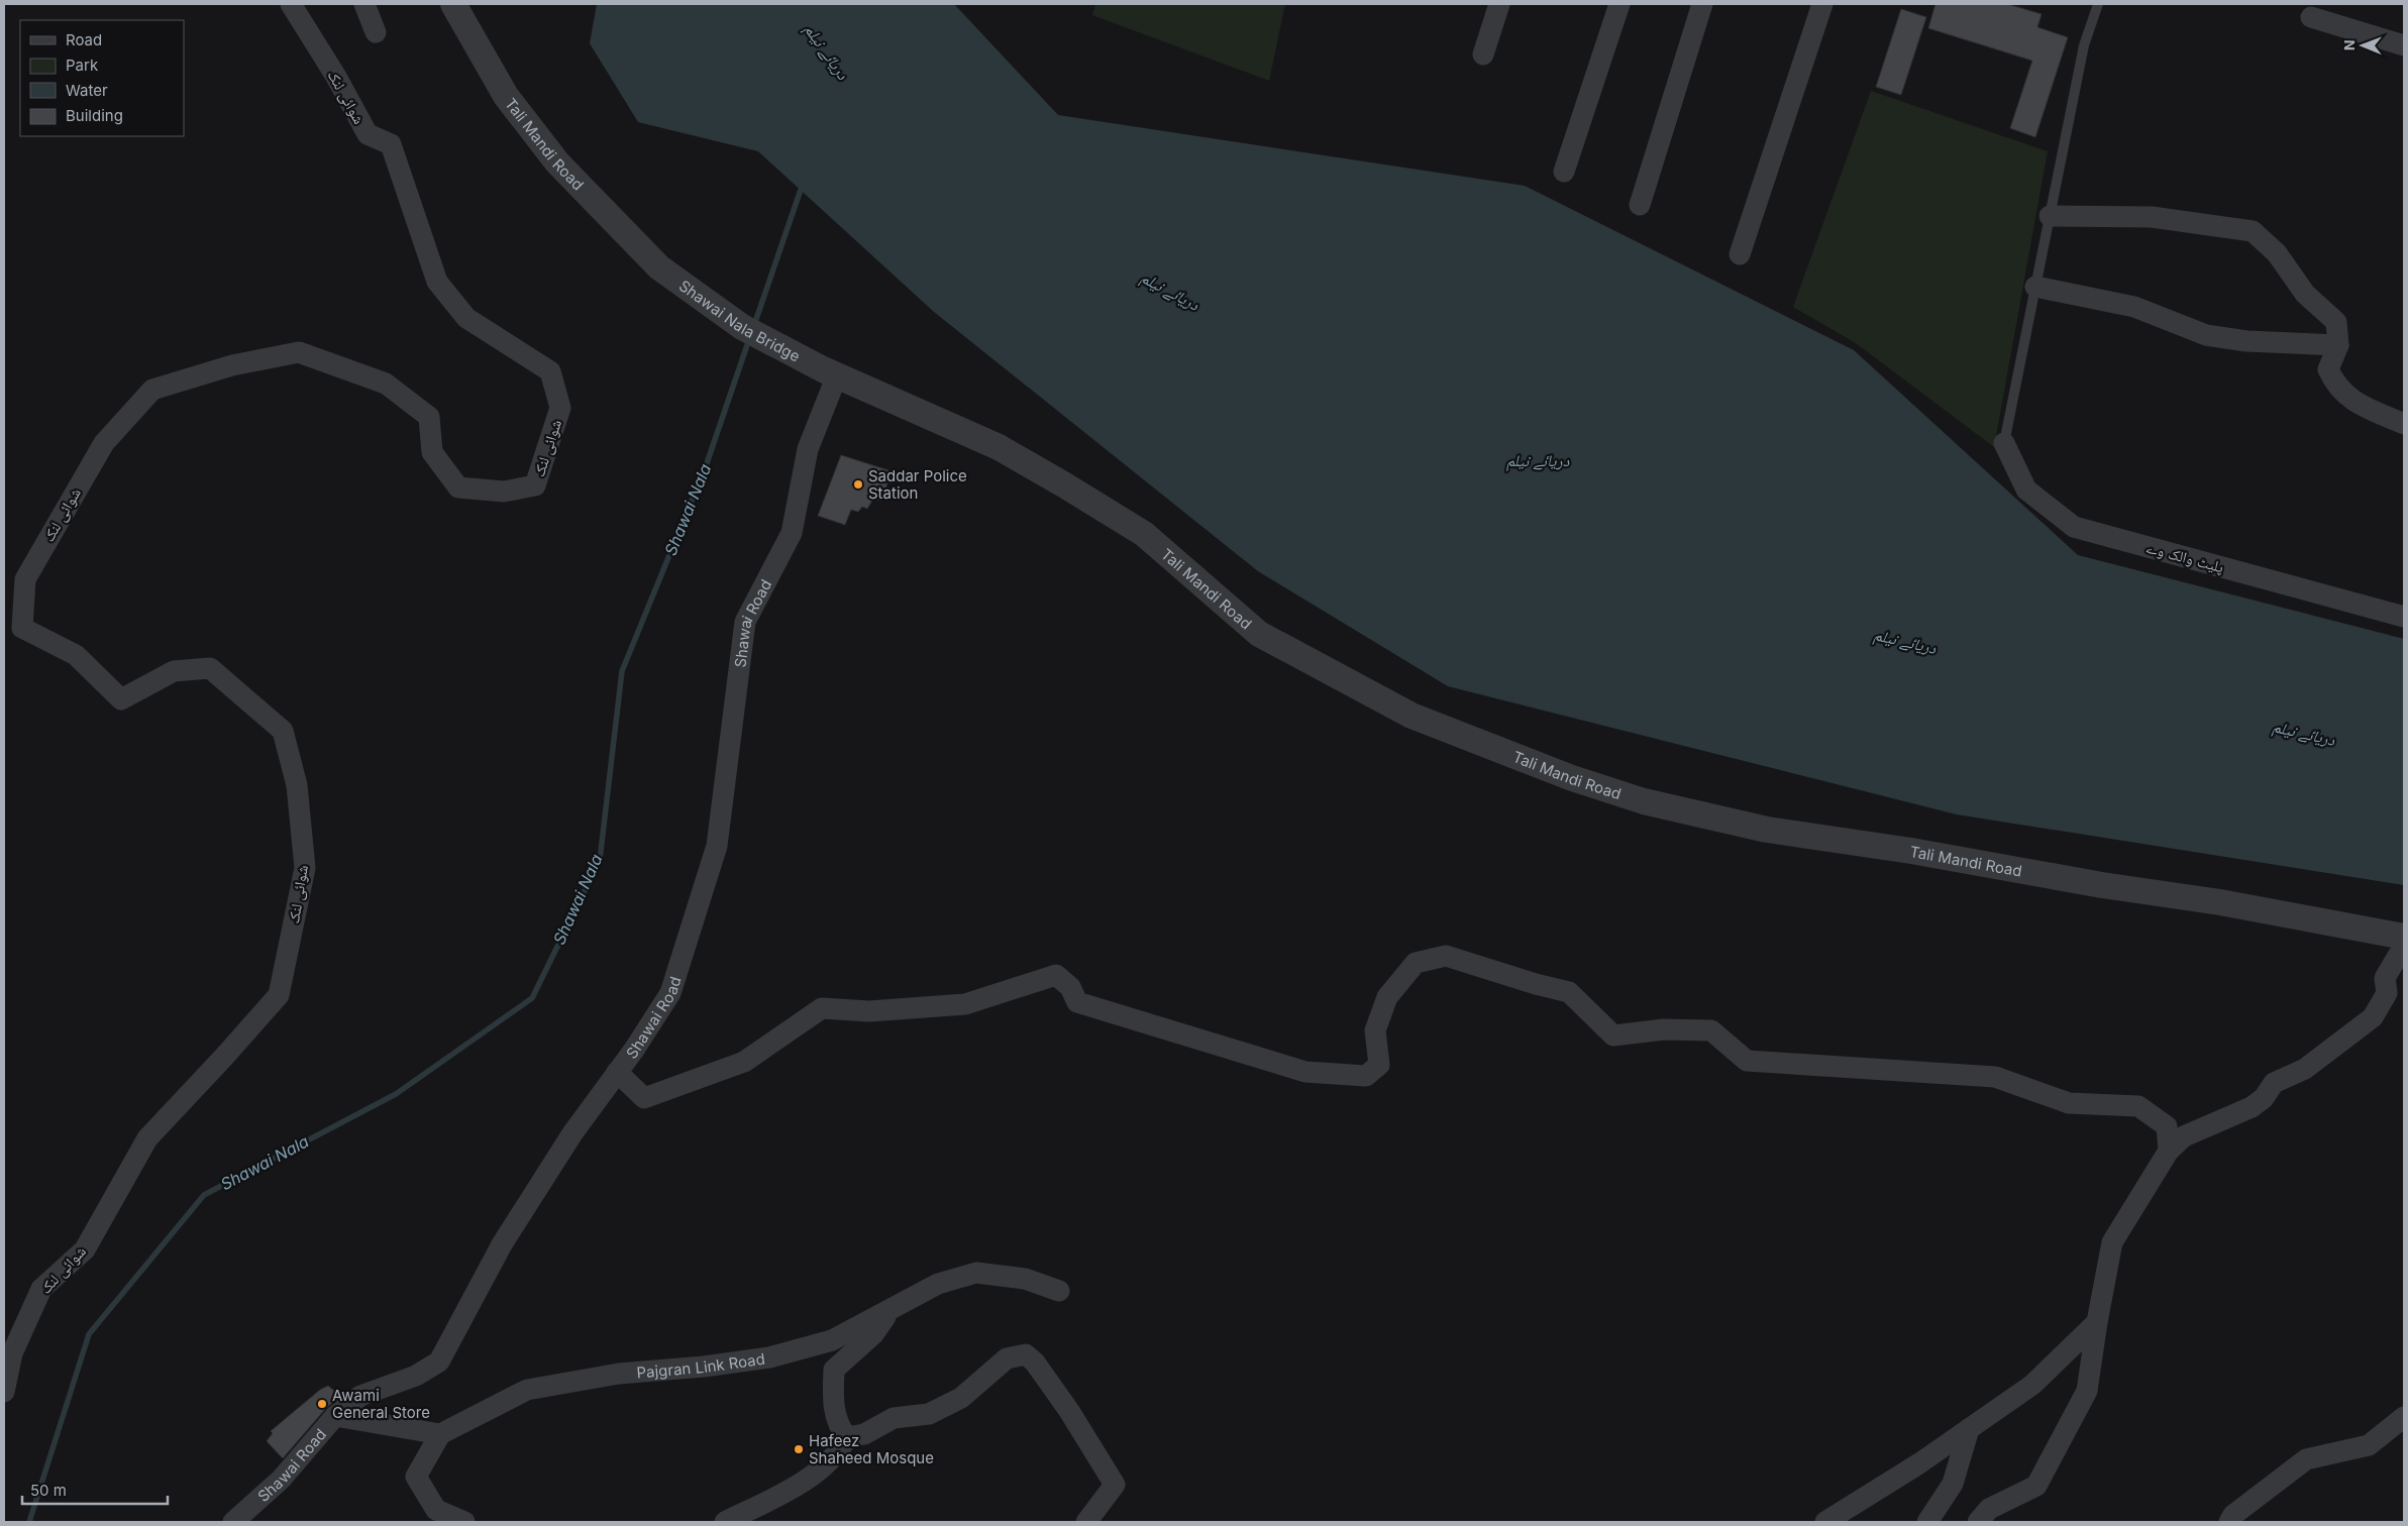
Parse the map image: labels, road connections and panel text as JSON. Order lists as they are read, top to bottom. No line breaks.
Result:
{"streets":{"street":["شوائی لنک","Tali Mandi Road","Shawai Nala Bridge","پلیٹ والک وے","Shawai Road","Pajgran Link Road"]},"crossings":[["Tali Mandi Road","Shawai Nala Bridge"],["Tali Mandi Road","Shawai Road"],["Shawai Nala Bridge","Shawai Road"]],"water":["دریائے نیلم","Shawai Nala"],"places":["Saddar Police Station","Awami General Store","Hafeez Shaheed Mosque"],"legend":["Road","Park","Water","Building"],"scale_bar":"50 m","north":"left"}
